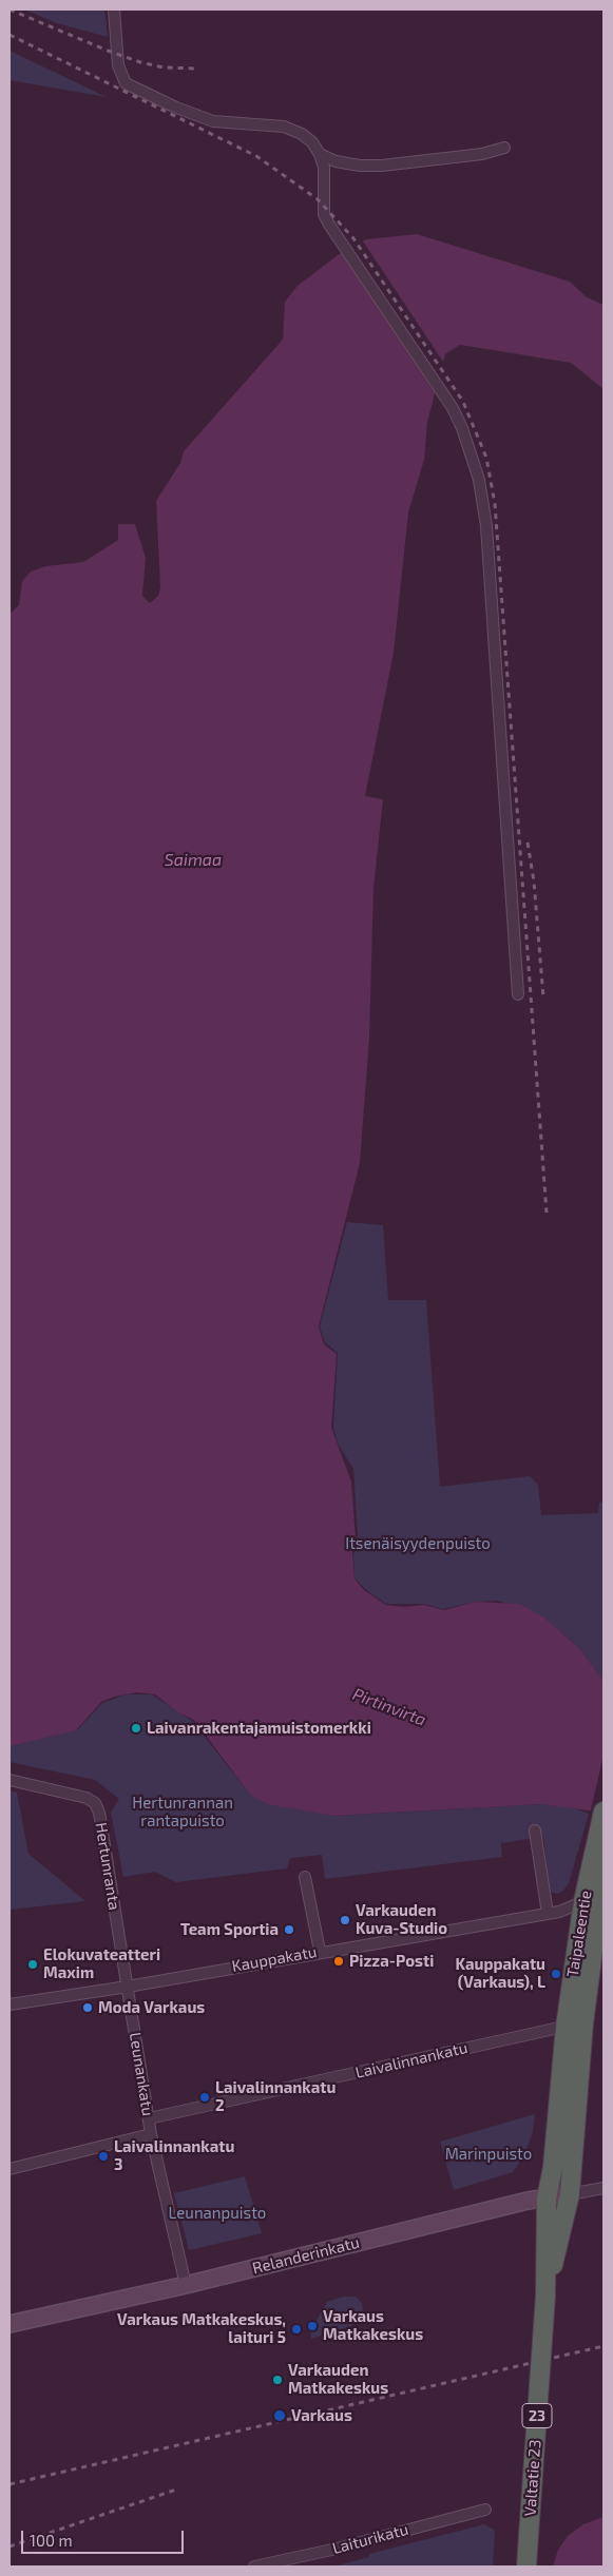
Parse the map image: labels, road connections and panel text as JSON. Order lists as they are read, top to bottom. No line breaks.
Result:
{"streets":{"highway":["Taipaleentie","23","Valtatie 23"],"main road":["Relanderinkatu"],"street":["Hertunranta","Kauppakatu","Laivalinnankatu","Leunankatu","Laiturikatu"]},"crossings":[["Hertunranta","Kauppakatu"],["Hertunranta","Leunankatu"],["Taipaleentie","Kauppakatu"],["Taipaleentie","Laivalinnankatu"],["Taipaleentie","23"],["Kauppakatu","Leunankatu"],["Laivalinnankatu","Leunankatu"],["Laivalinnankatu","23"],["Leunankatu","Relanderinkatu"],["Relanderinkatu","23"],["Relanderinkatu","Valtatie 23"],["23","Valtatie 23"]],"water":["Saimaa","Pirtinvirta"],"parks":["Itsenäisyydenpuisto","Hertunrannan rantapuisto","Marinpuisto","Leunanpuisto"],"places":["Laivanrakentajamuistomerkki","Varkauden Kuva-Studio","Team Sportia","Pizza-Posti","Elokuvateatteri Maxim","Kauppakatu (Varkaus), L","Moda Varkaus","Laivalinnankatu 2","Laivalinnankatu 3","Varkaus Matkakeskus","Varkaus Matkakeskus, laituri 5","Varkauden Matkakeskus","Varkaus"],"scale_bar":"100 m"}
